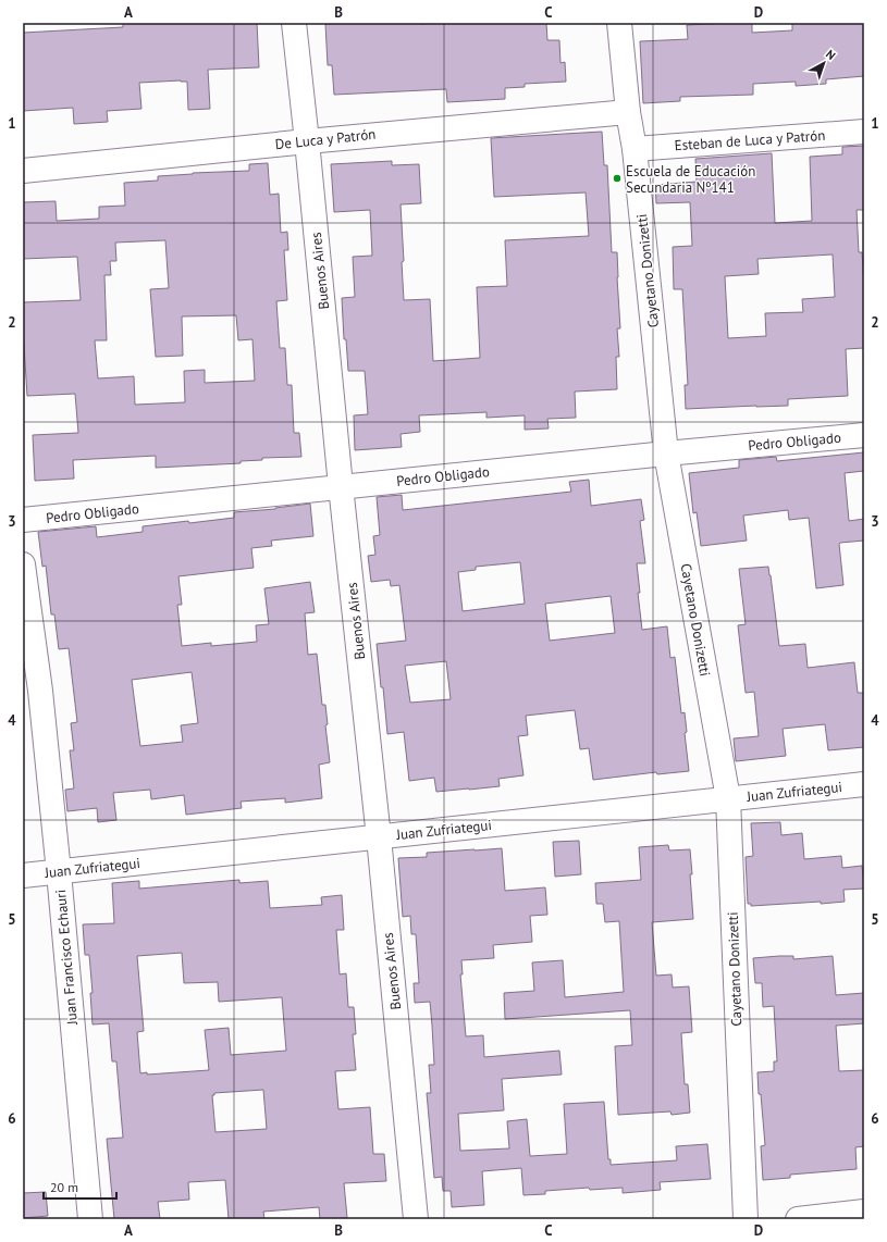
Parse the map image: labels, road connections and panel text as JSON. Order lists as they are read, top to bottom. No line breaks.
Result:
{"streets":{"street":["De Luca y Patrón","Esteban de Luca y Patrón","Buenos Aires","Cayetano Donizetti","Pedro Obligado","Juan Zufriategui","Juan Francisco Echauri"]},"crossings":[["De Luca y Patrón","Buenos Aires"],["De Luca y Patrón","Cayetano Donizetti"],["Esteban de Luca y Patrón","Cayetano Donizetti"],["Buenos Aires","Pedro Obligado"],["Buenos Aires","Juan Zufriategui"],["Cayetano Donizetti","Pedro Obligado"],["Cayetano Donizetti","Juan Zufriategui"],["Juan Zufriategui","Juan Francisco Echauri"]],"places":["Escuela de Educación Secundaria Nº141"],"scale_bar":"20 m","north":"top right","grid":{"columns":["A","B","C","D"],"rows":["1","2","3","4","5","6"]}}
